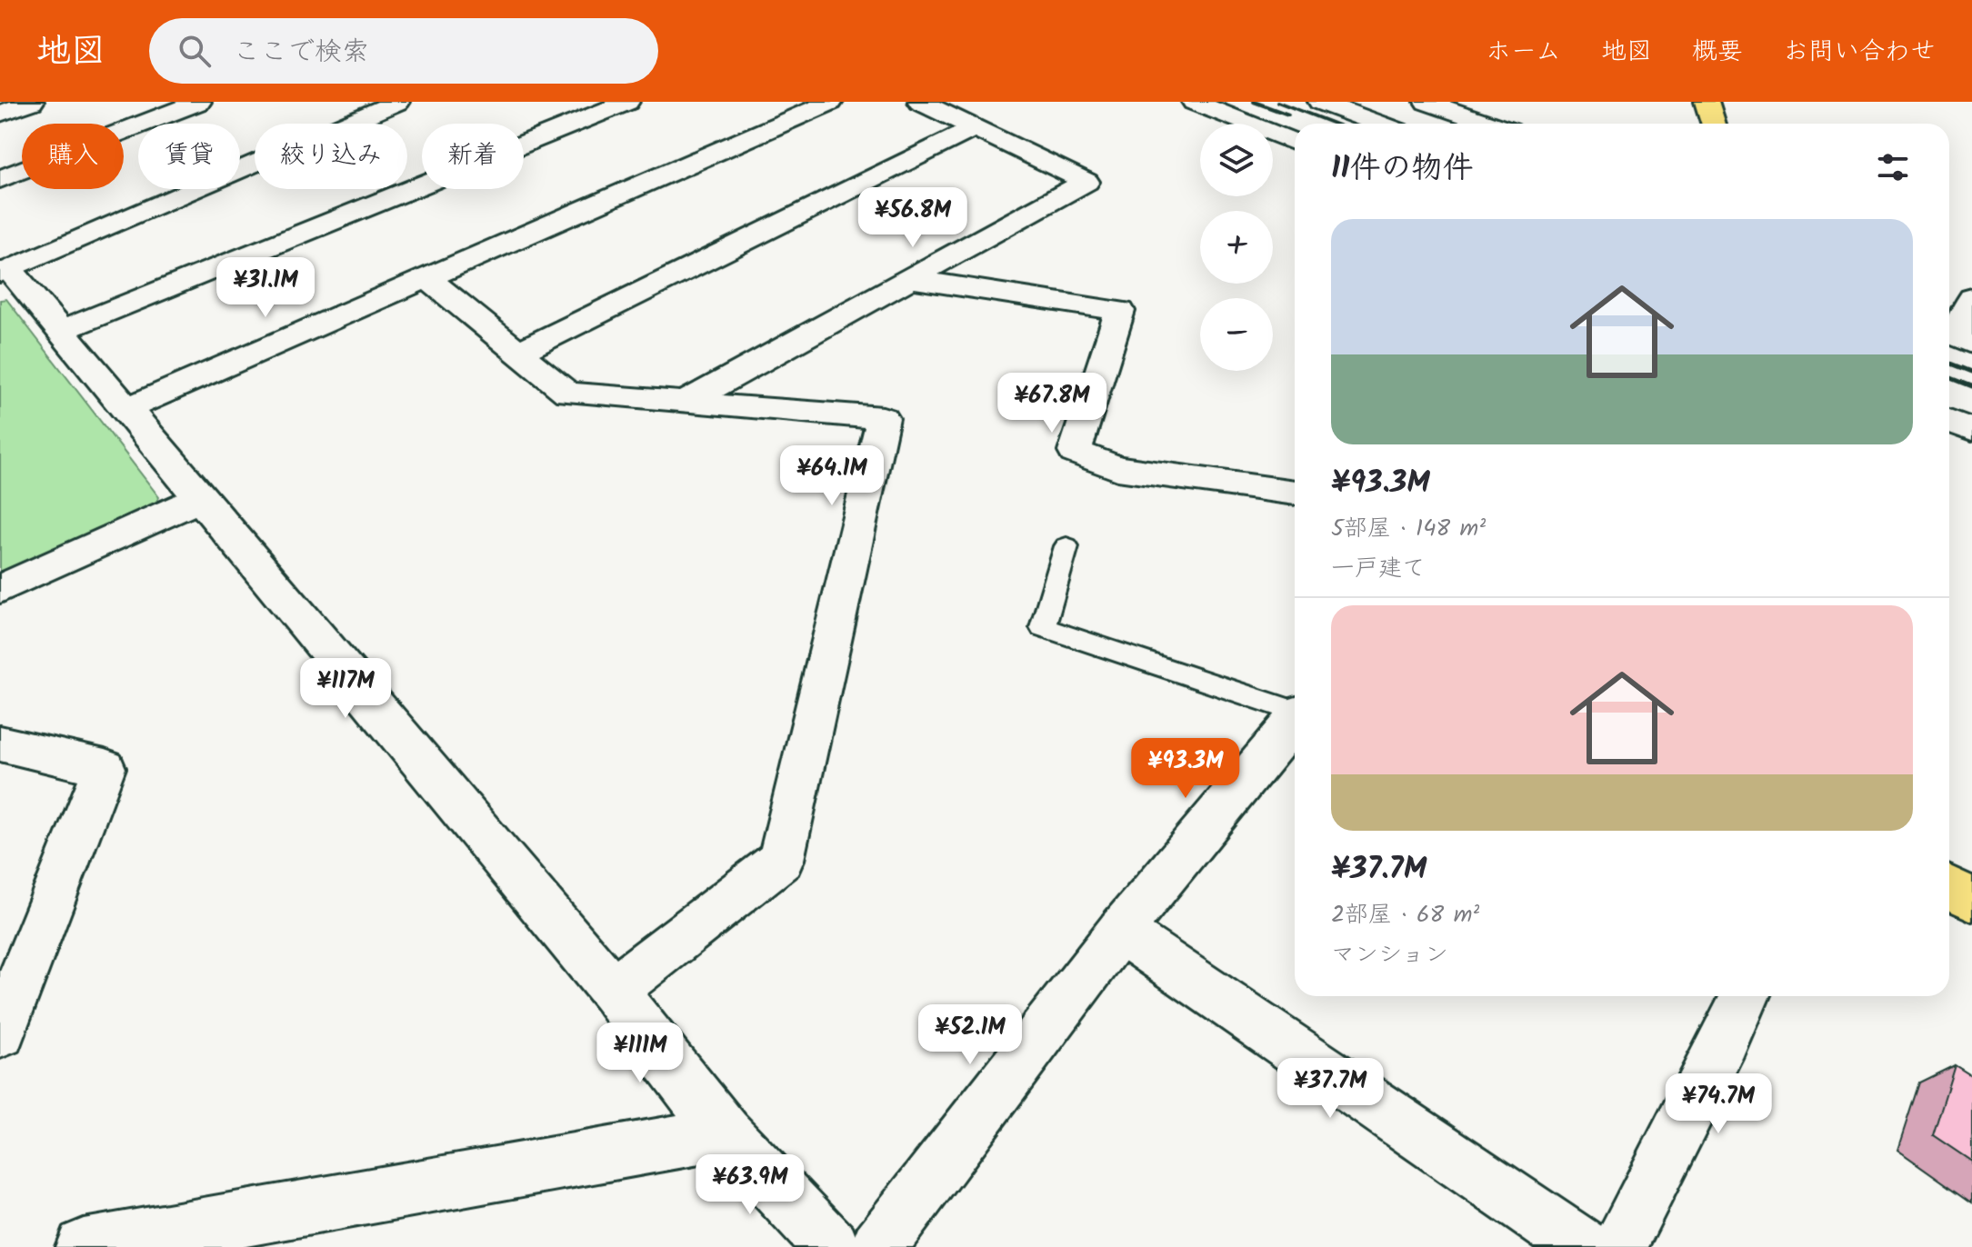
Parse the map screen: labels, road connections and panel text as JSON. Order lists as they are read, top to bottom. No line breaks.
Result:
{"page":{"header":"地図","search":"ここで検索","nav":["ホーム","地図","概要","お問い合わせ"],"map_buttons":["+","−"],"chip":["購入","賃貸","絞り込み","新着"],"heading":"11件の物件","price":["¥56.8M","¥31.1M","¥67.8M","¥64.1M","¥117M","¥93.3M","¥52.1M","¥111M","¥37.7M","¥74.7M","¥63.9M"],"list":[{"name":"¥93.3M","note":"5部屋 · 148 m² · 一戸建て"},{"name":"¥37.7M","note":"2部屋 · 68 m² · マンション"}]}}
